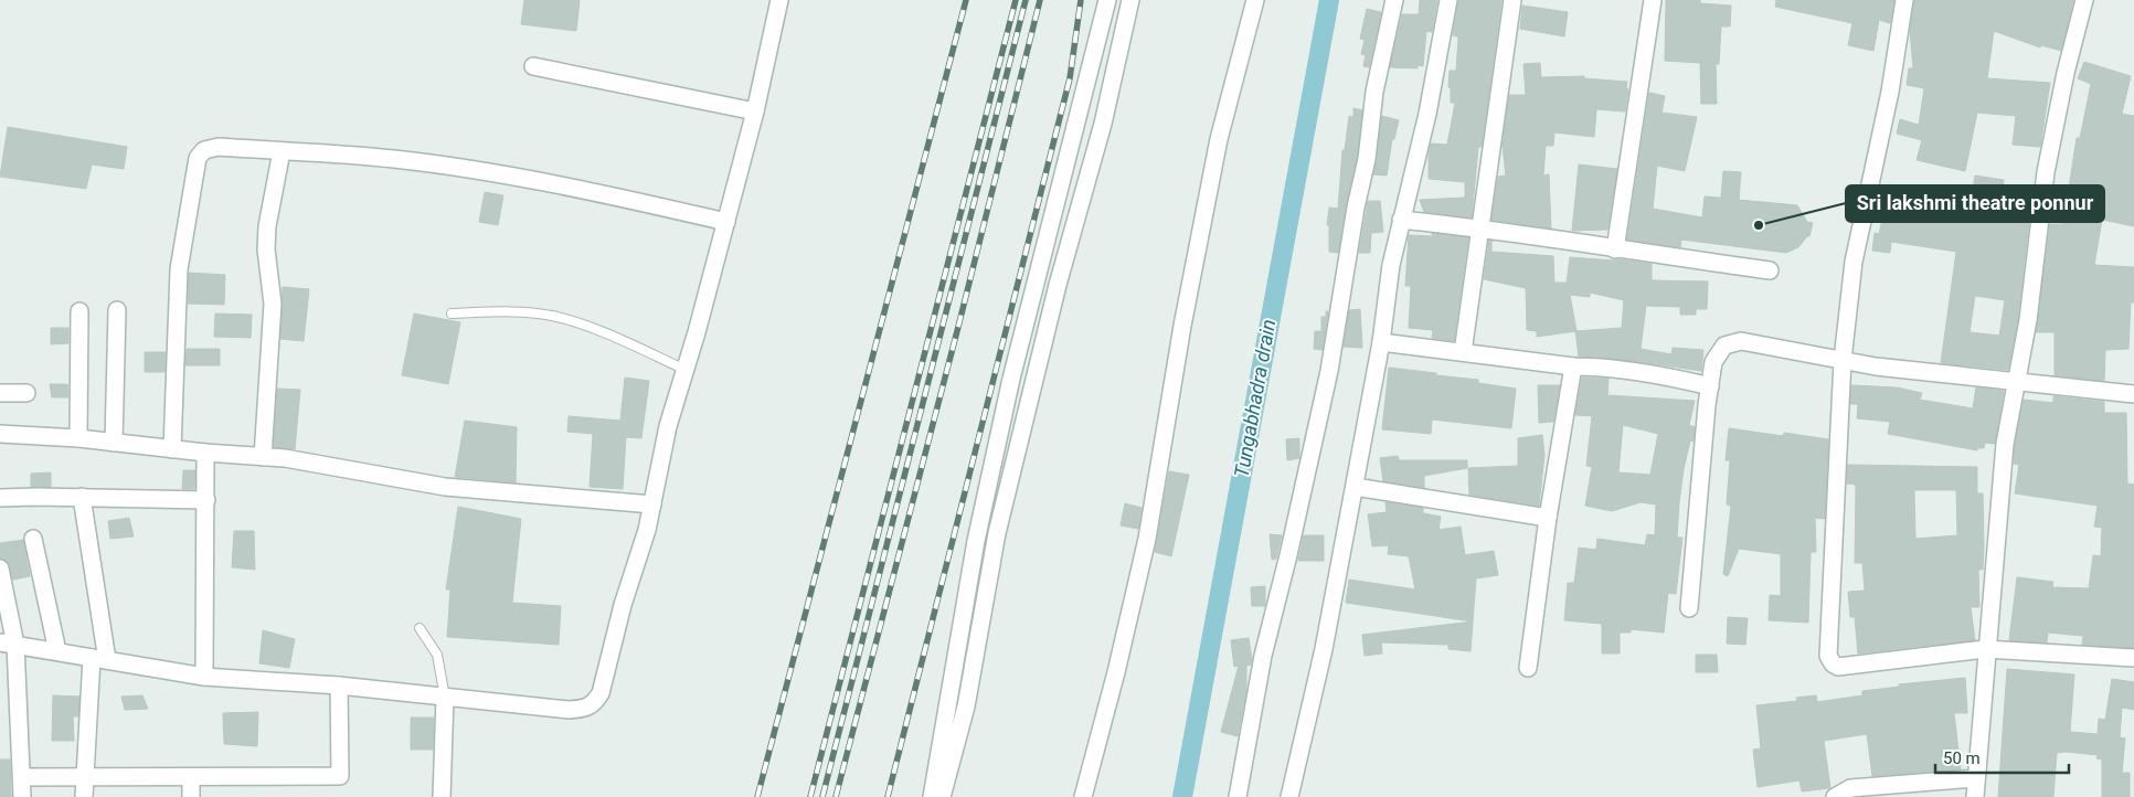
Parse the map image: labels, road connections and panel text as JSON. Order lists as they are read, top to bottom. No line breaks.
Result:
{"water":["Tungabhadra drain"],"places":["Sri lakshmi theatre ponnur"],"scale_bar":"50 m"}
